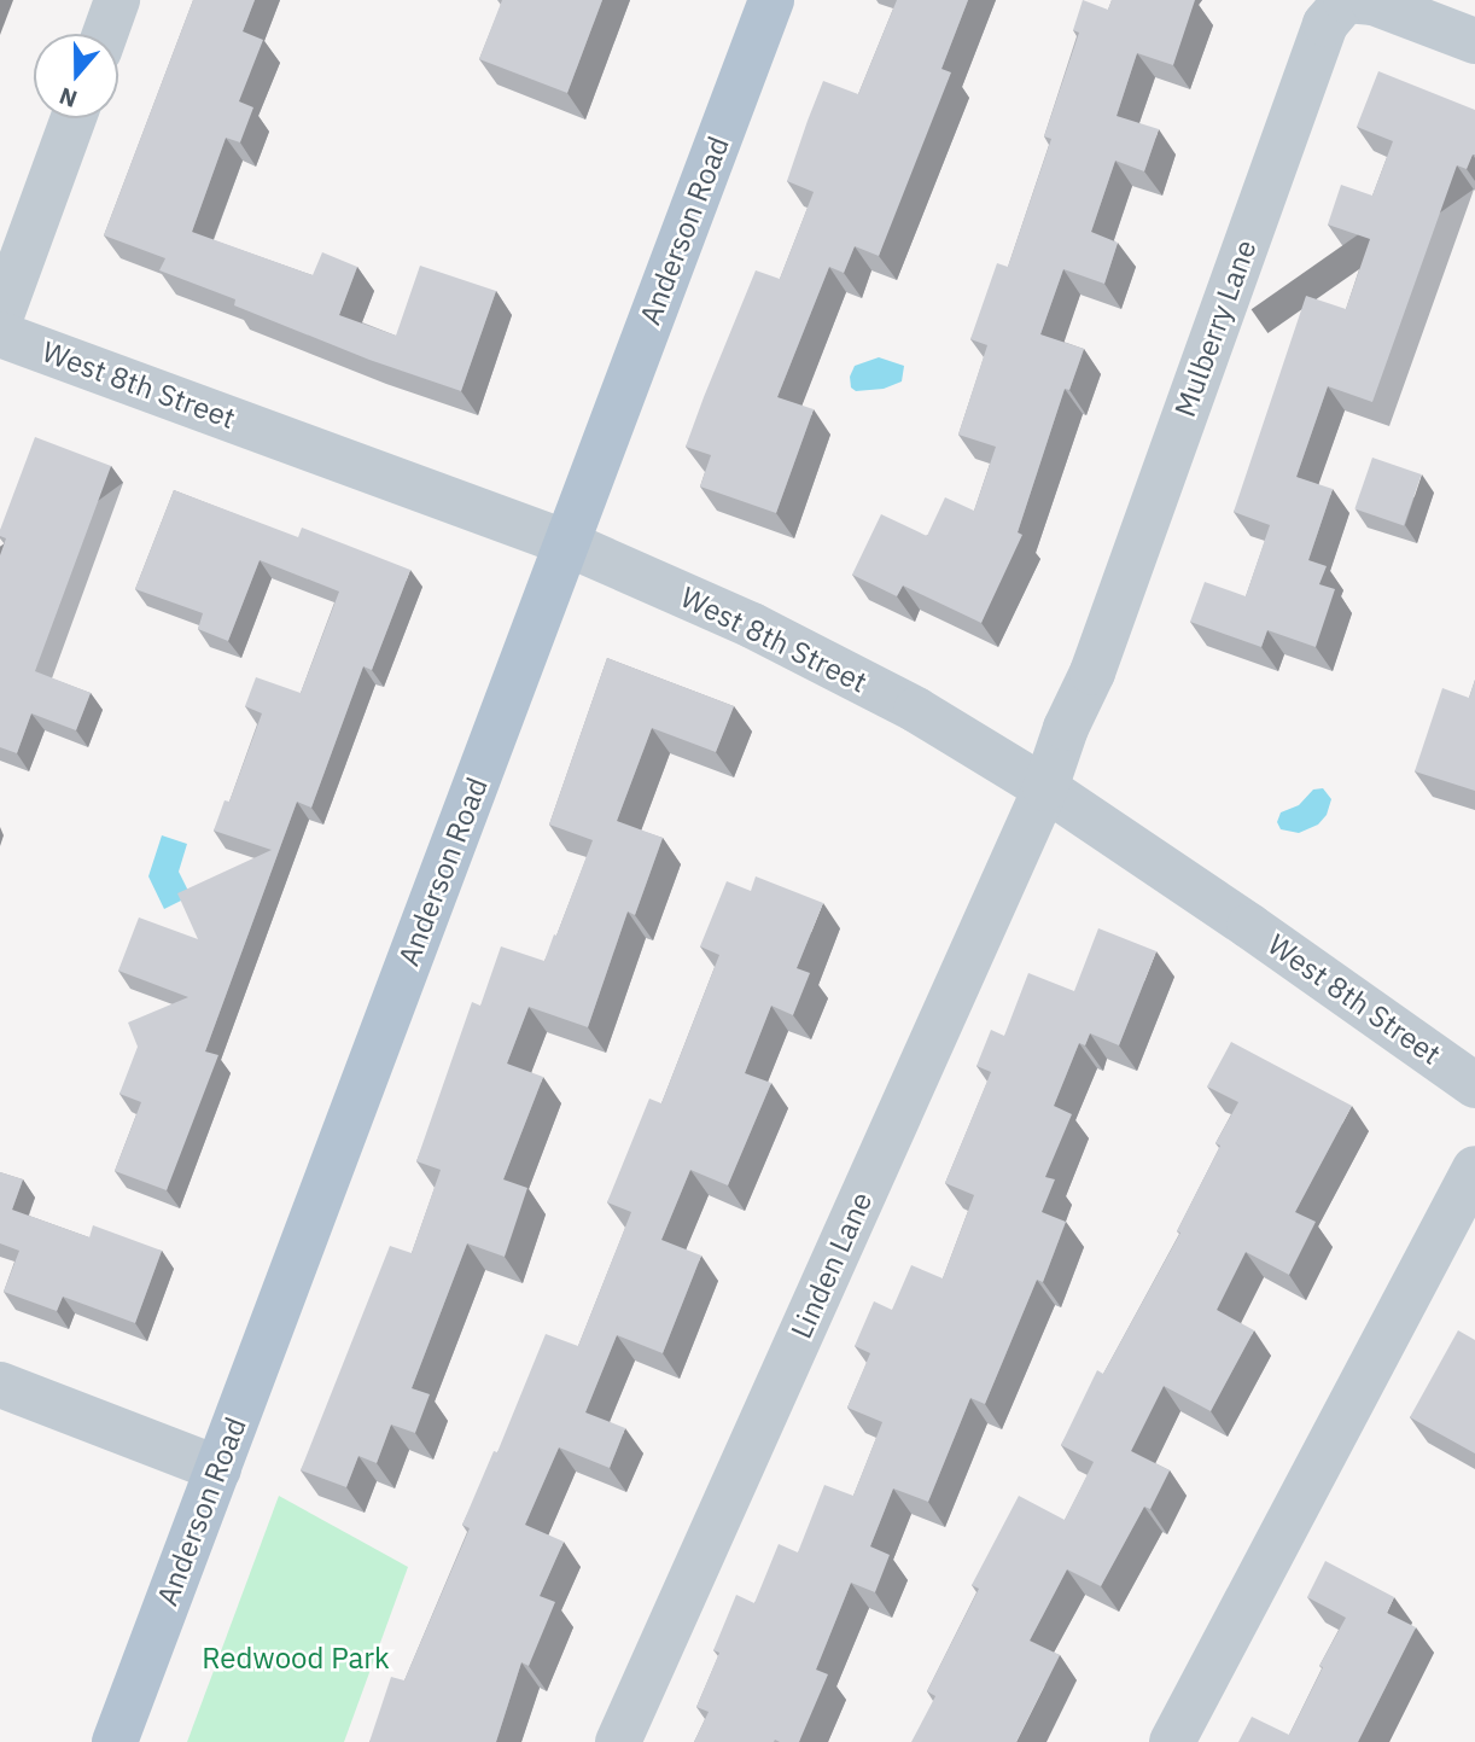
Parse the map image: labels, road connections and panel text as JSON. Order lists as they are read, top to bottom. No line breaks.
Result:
{"streets":{"main road":["Anderson Road"],"street":["Mulberry Lane","West 8th Street","Linden Lane"]},"crossings":[["Anderson Road","West 8th Street"],["Mulberry Lane","West 8th Street"],["Mulberry Lane","Linden Lane"],["West 8th Street","Linden Lane"]],"parks":["Redwood Park"],"north":"bottom"}
